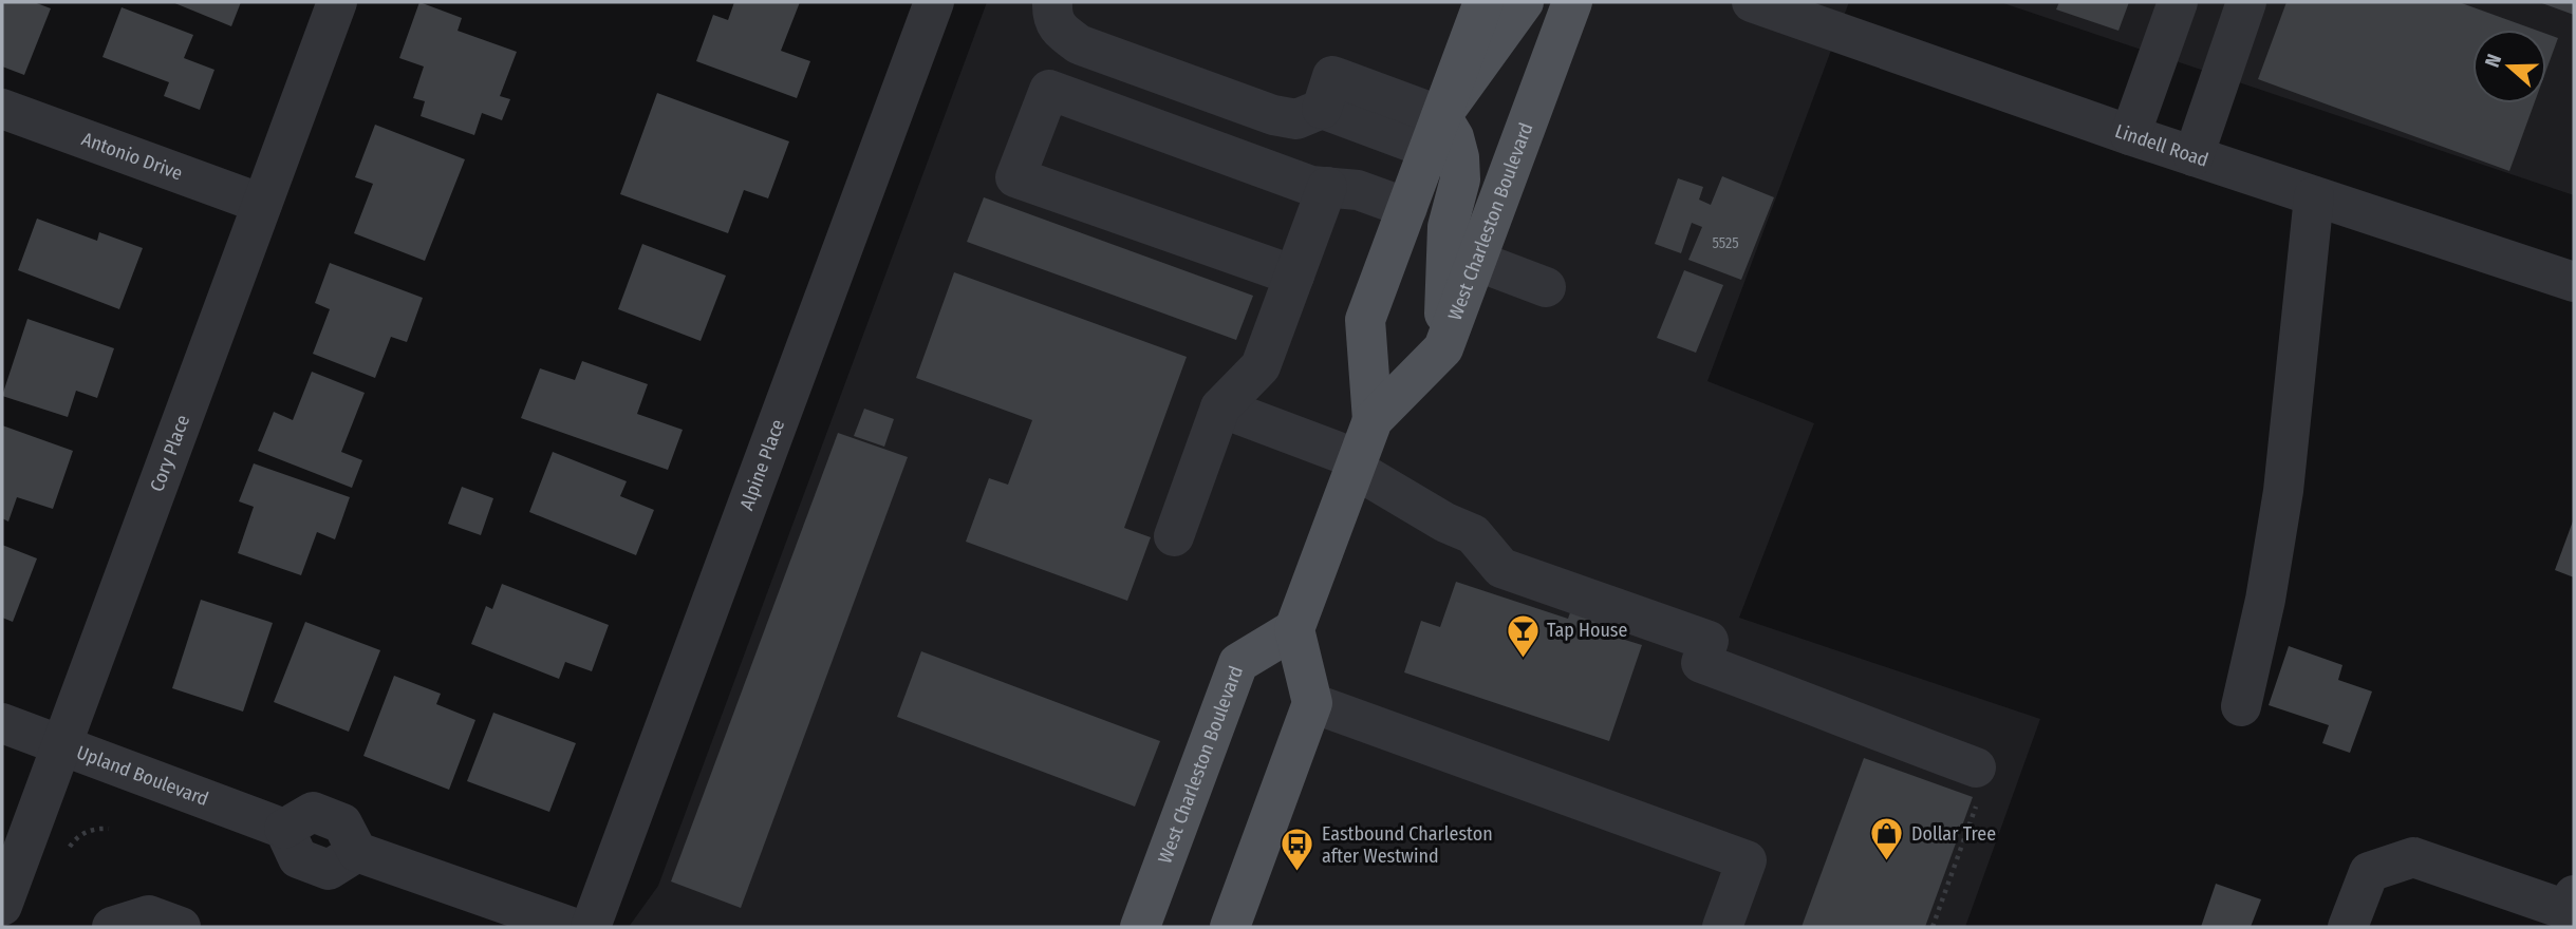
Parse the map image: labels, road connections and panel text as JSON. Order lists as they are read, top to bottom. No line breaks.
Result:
{"streets":{"main road":["West Charleston Boulevard"],"street":["Lindell Road","Antonio Drive","Cory Place","Alpine Place","Upland Boulevard"]},"crossings":[["Antonio Drive","Cory Place"],["Cory Place","Upland Boulevard"]],"places":{"bar":["Tap House"],"shop":["Dollar Tree"],"bus stop":["Eastbound Charleston after Westwind"]},"house_numbers":["5525"],"north":"left"}
